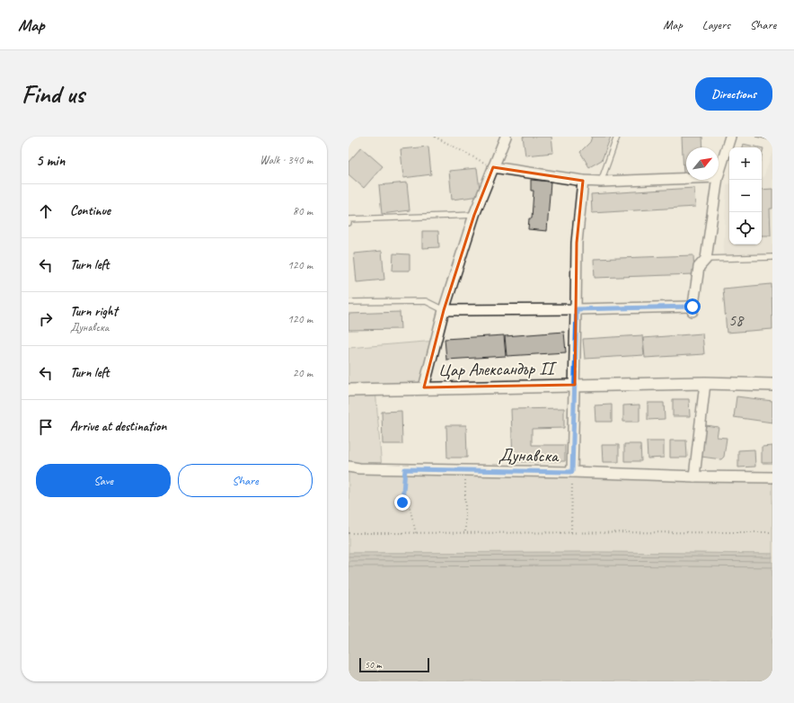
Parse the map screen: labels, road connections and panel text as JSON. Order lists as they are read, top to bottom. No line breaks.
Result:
{"streets":{"street":["Цар Александър II","Дунавска"]},"house_numbers":["58"],"scale_bar":"50 m","north":"top right","page":{"header":"Map","nav":["Map","Layers","Share"],"buttons":["Directions",["Save","Share"]],"title":"Find us","heading":["5 min","Walk · 340 m"],"map_buttons":["+","−"],"list":[["Continue","80 m"],["Turn left","120 m"],["Turn right","Дунавска","120 m"],["Turn left","20 m"],"Arrive at destination"],"scale":"50 m"}}
